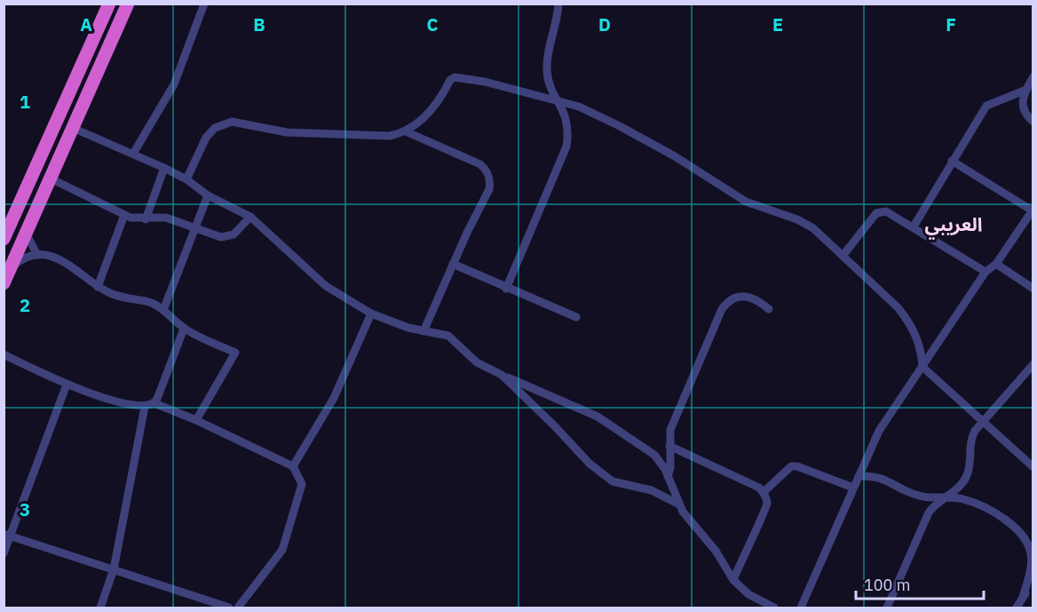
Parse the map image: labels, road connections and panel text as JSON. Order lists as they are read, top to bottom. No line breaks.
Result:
{"districts":["العريبي"],"scale_bar":"100 m","grid":{"columns":["A","B","C","D","E","F"],"rows":["1","2","3"]}}
